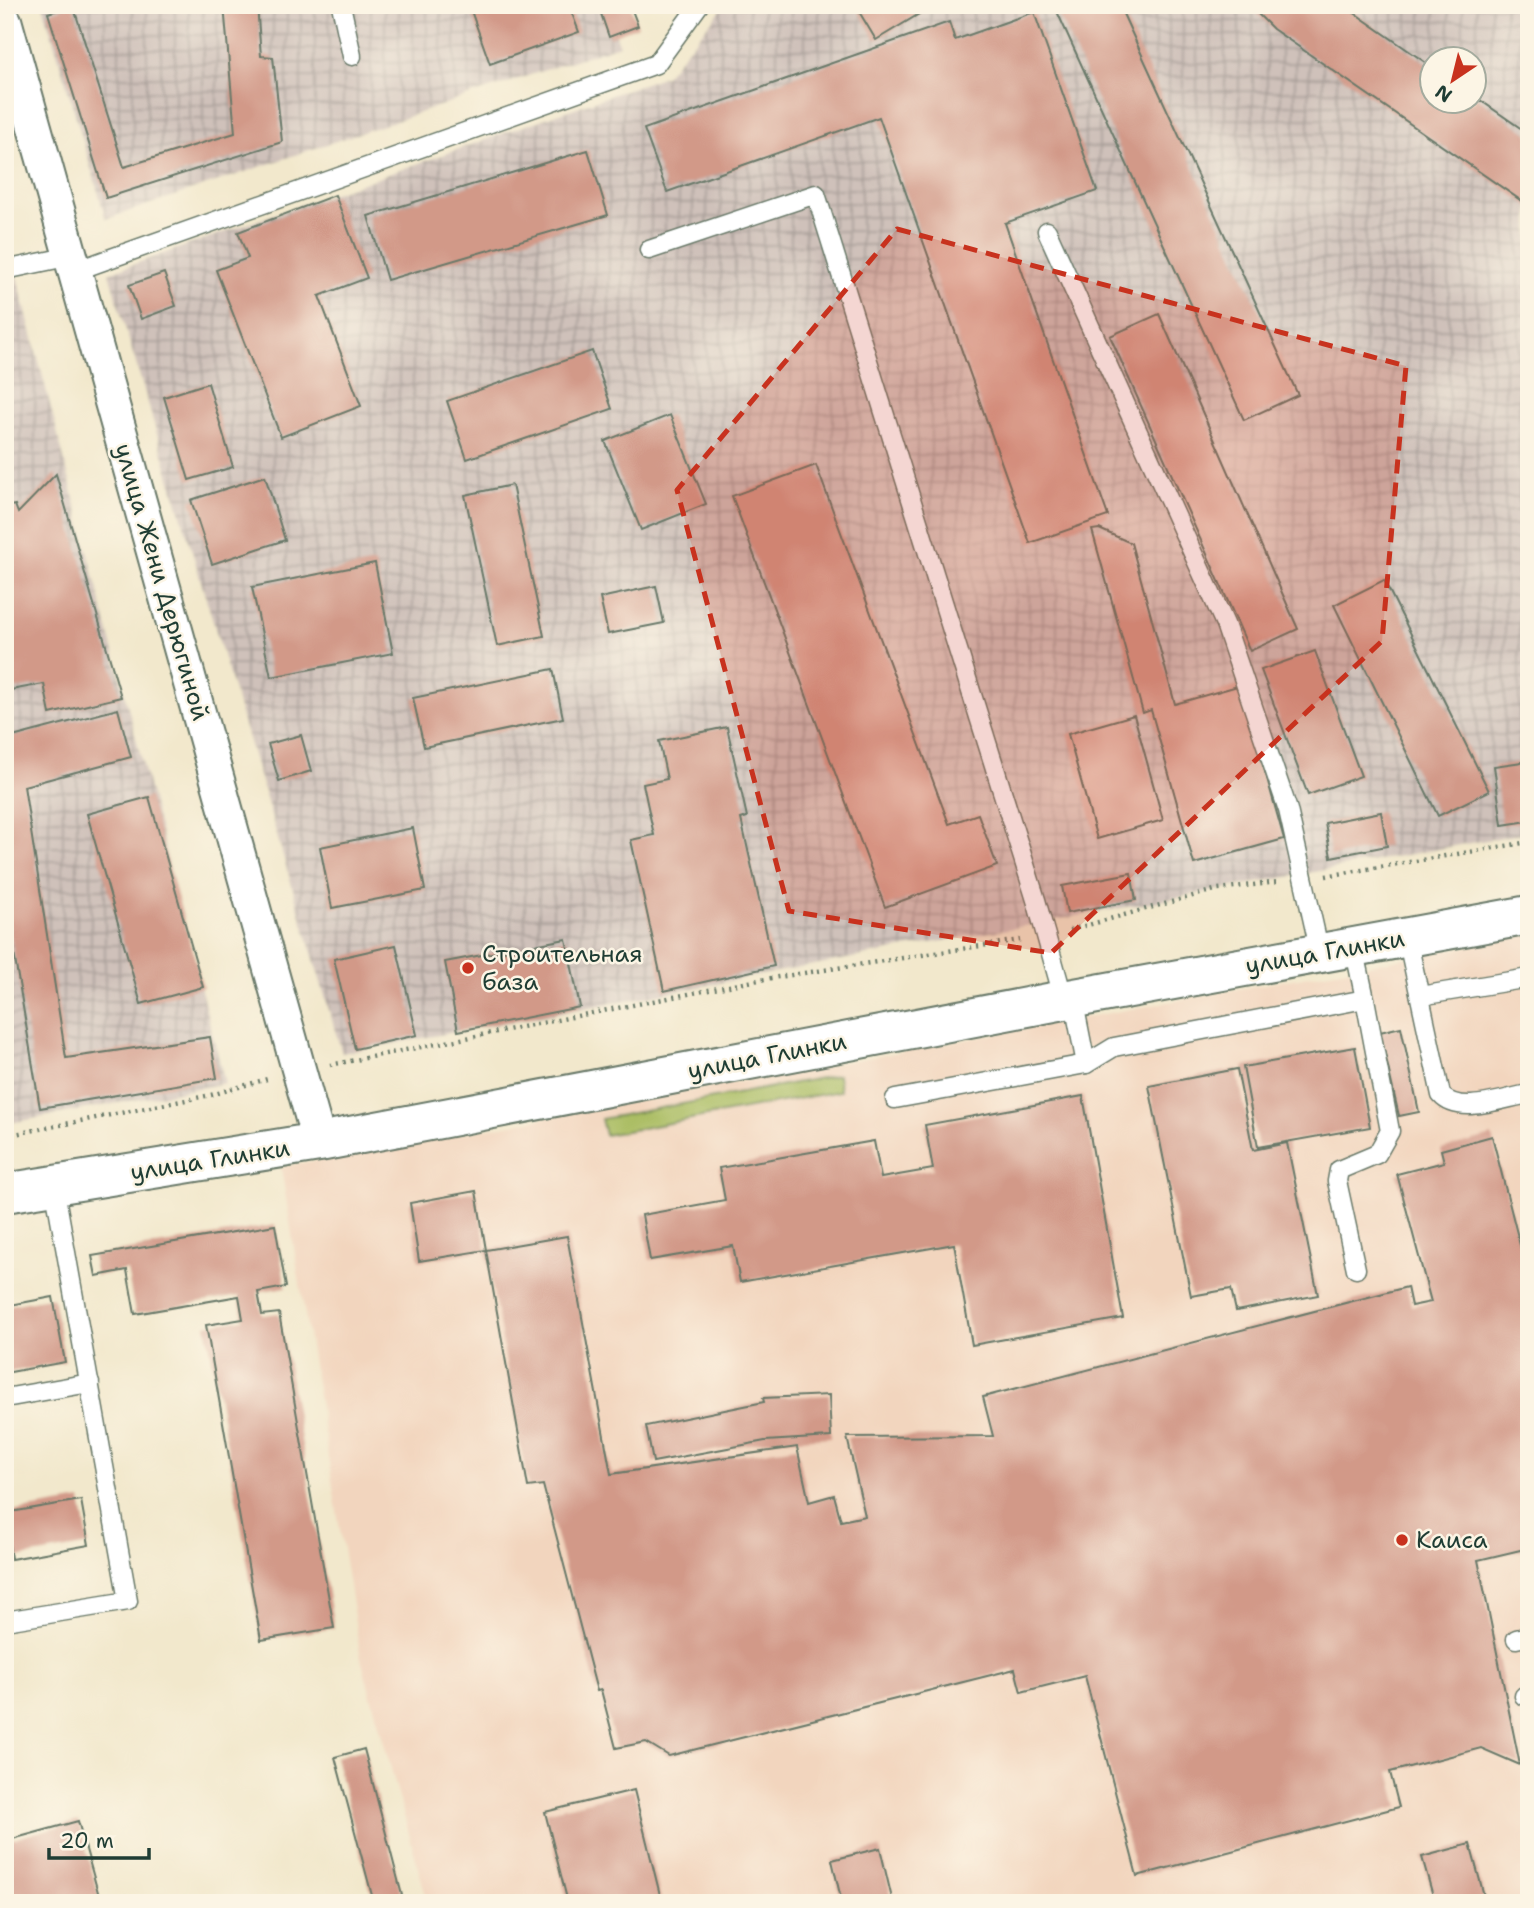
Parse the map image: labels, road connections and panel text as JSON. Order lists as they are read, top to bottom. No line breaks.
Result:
{"streets":{"main road":["улица Глинки"],"street":["улица Жени Дерюгиной"]},"crossings":[["улица Жени Дерюгиной","улица Глинки"]],"places":["Строительная база","Каиса"],"scale_bar":"20 m","north":"bottom left"}
